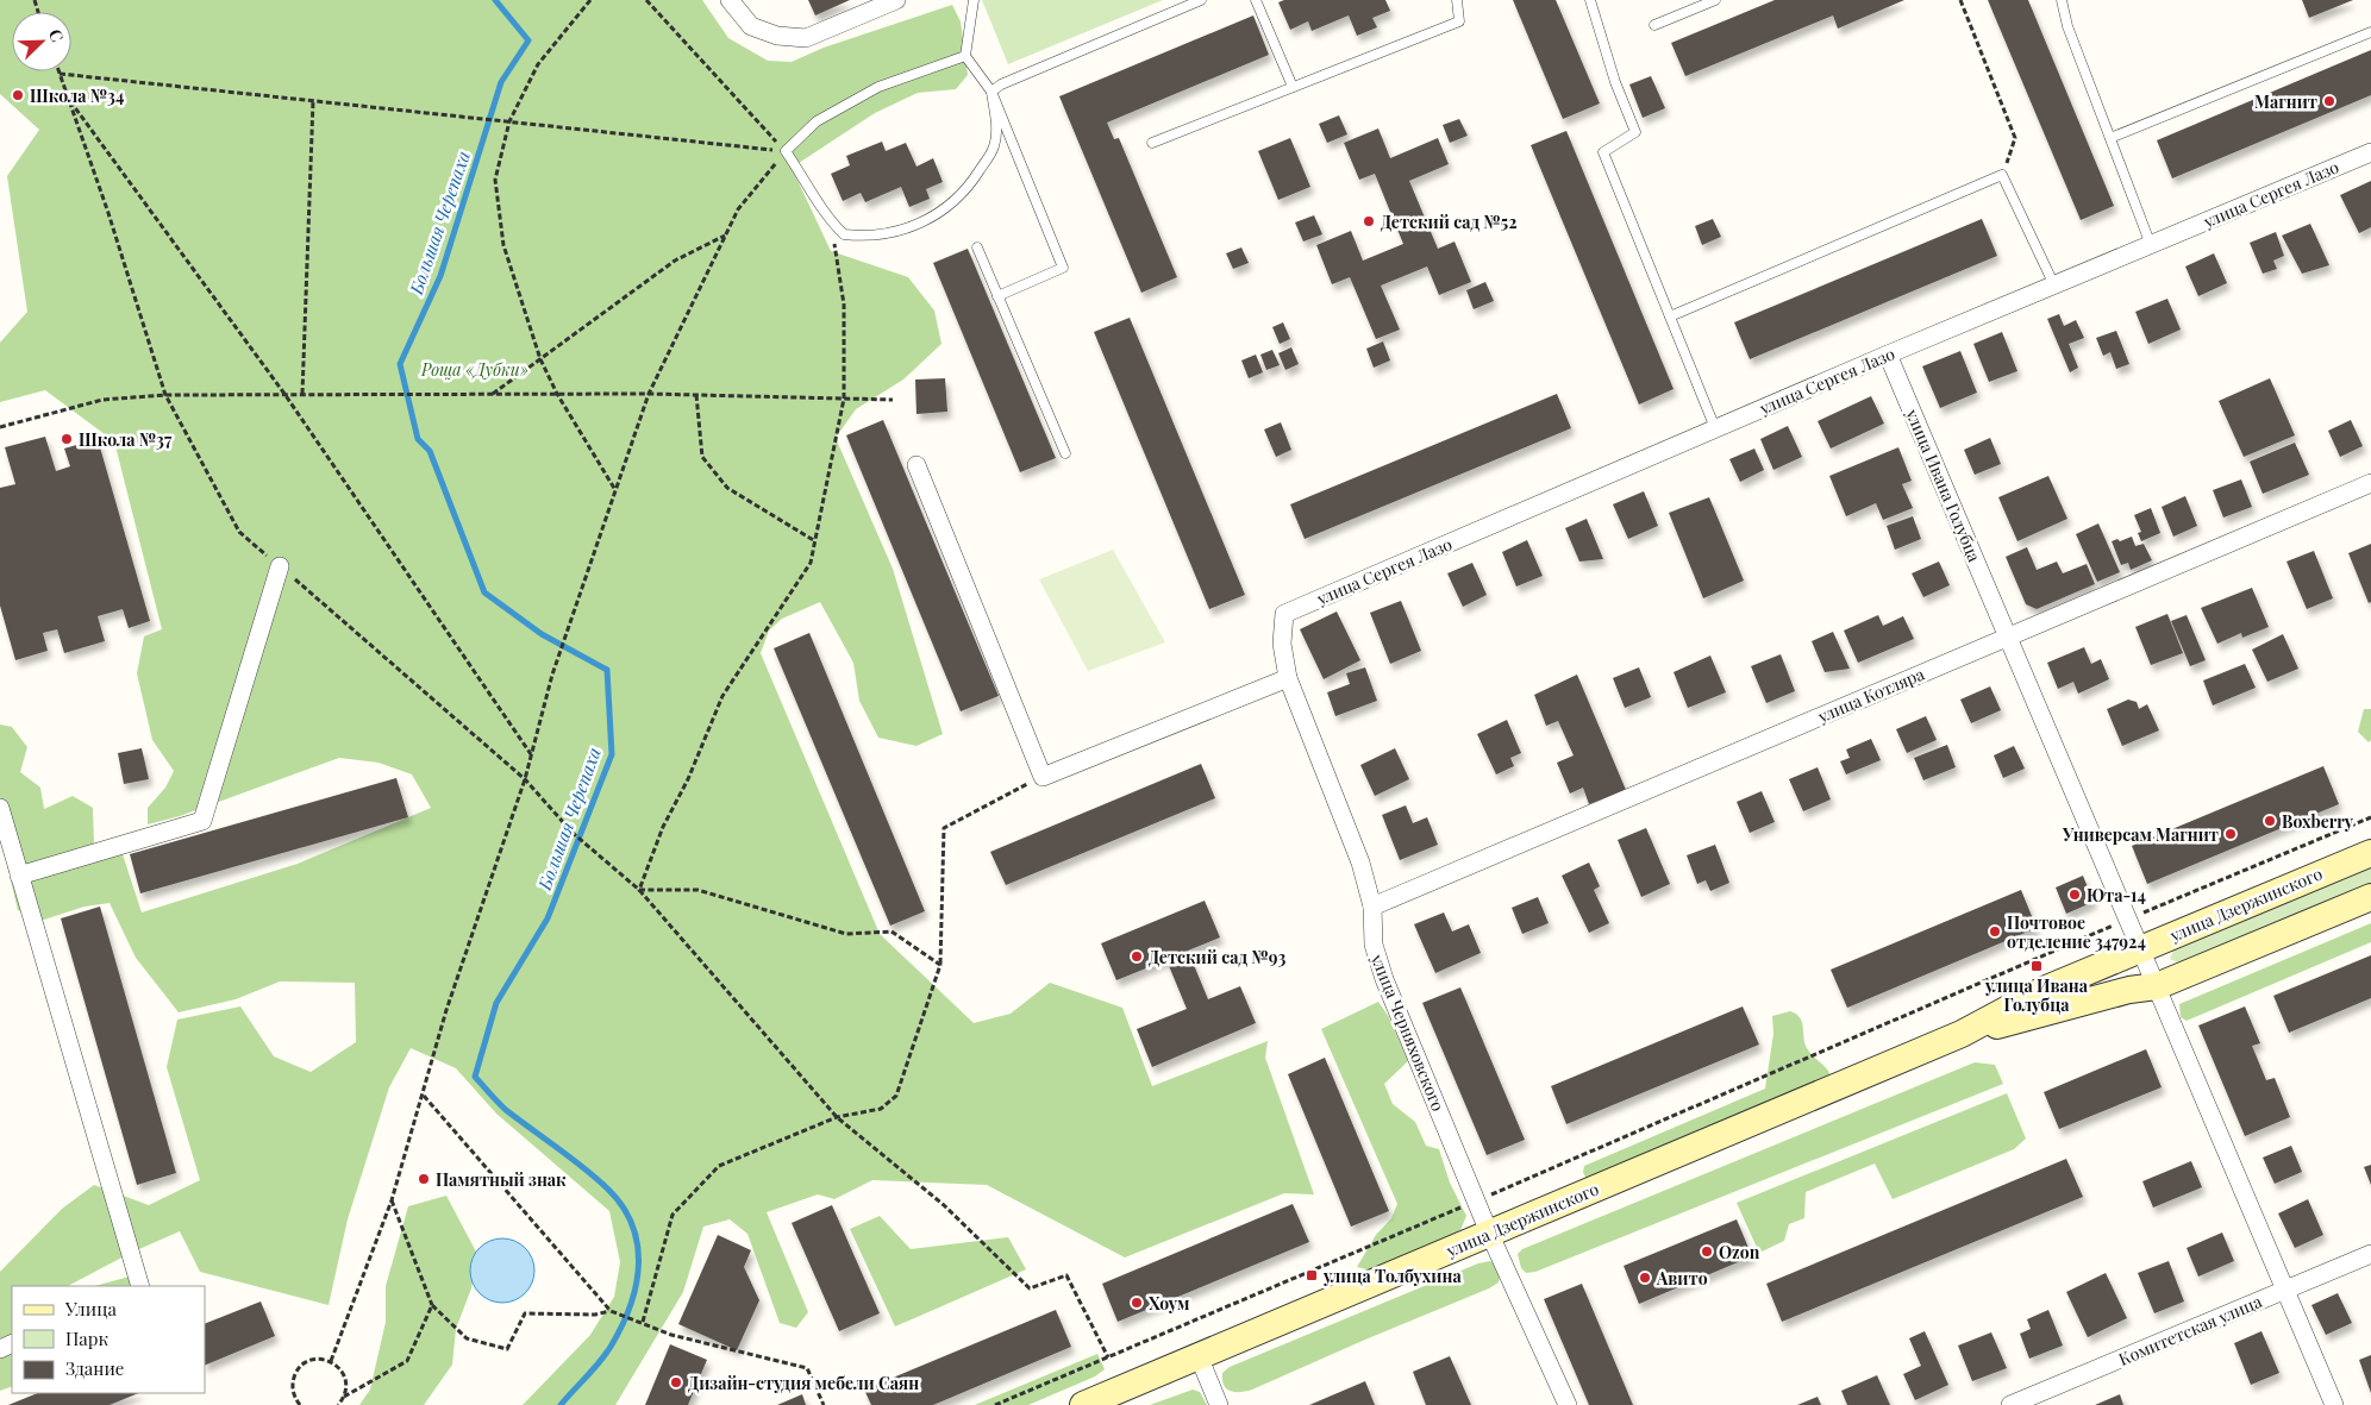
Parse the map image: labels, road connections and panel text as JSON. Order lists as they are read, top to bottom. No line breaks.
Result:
{"streets":{"main road":["улица Дзержинского"],"street":["улица Сергея Лазо","улица Ивана Голубца","улица Котляра","улица Черняховского","Комитетская улица"]},"crossings":[["улица Сергея Лазо","улица Ивана Голубца"],["улица Сергея Лазо","улица Черняховского"],["улица Ивана Голубца","улица Котляра"],["улица Ивана Голубца","улица Дзержинского"],["улица Ивана Голубца","Комитетская улица"],["улица Котляра","улица Черняховского"],["улица Дзержинского","улица Черняховского"]],"water":["Большая Черепаха"],"parks":["Роща «Дубки»"],"places":{"other":["Школа №34","Магнит","Детский сад №52","Школа №37","Boxberry","Универсам Магнит","Юта-14","Почтовое отделение 347924","Детский сад №93","Памятный знак","Ozon","Авито","Хоум","Дизайн-студия мебели Саян"],"transit":["улица Ивана Голубца","улица Толбухина"]},"legend":["Улица","Парк","Здание"],"north":"top right"}
